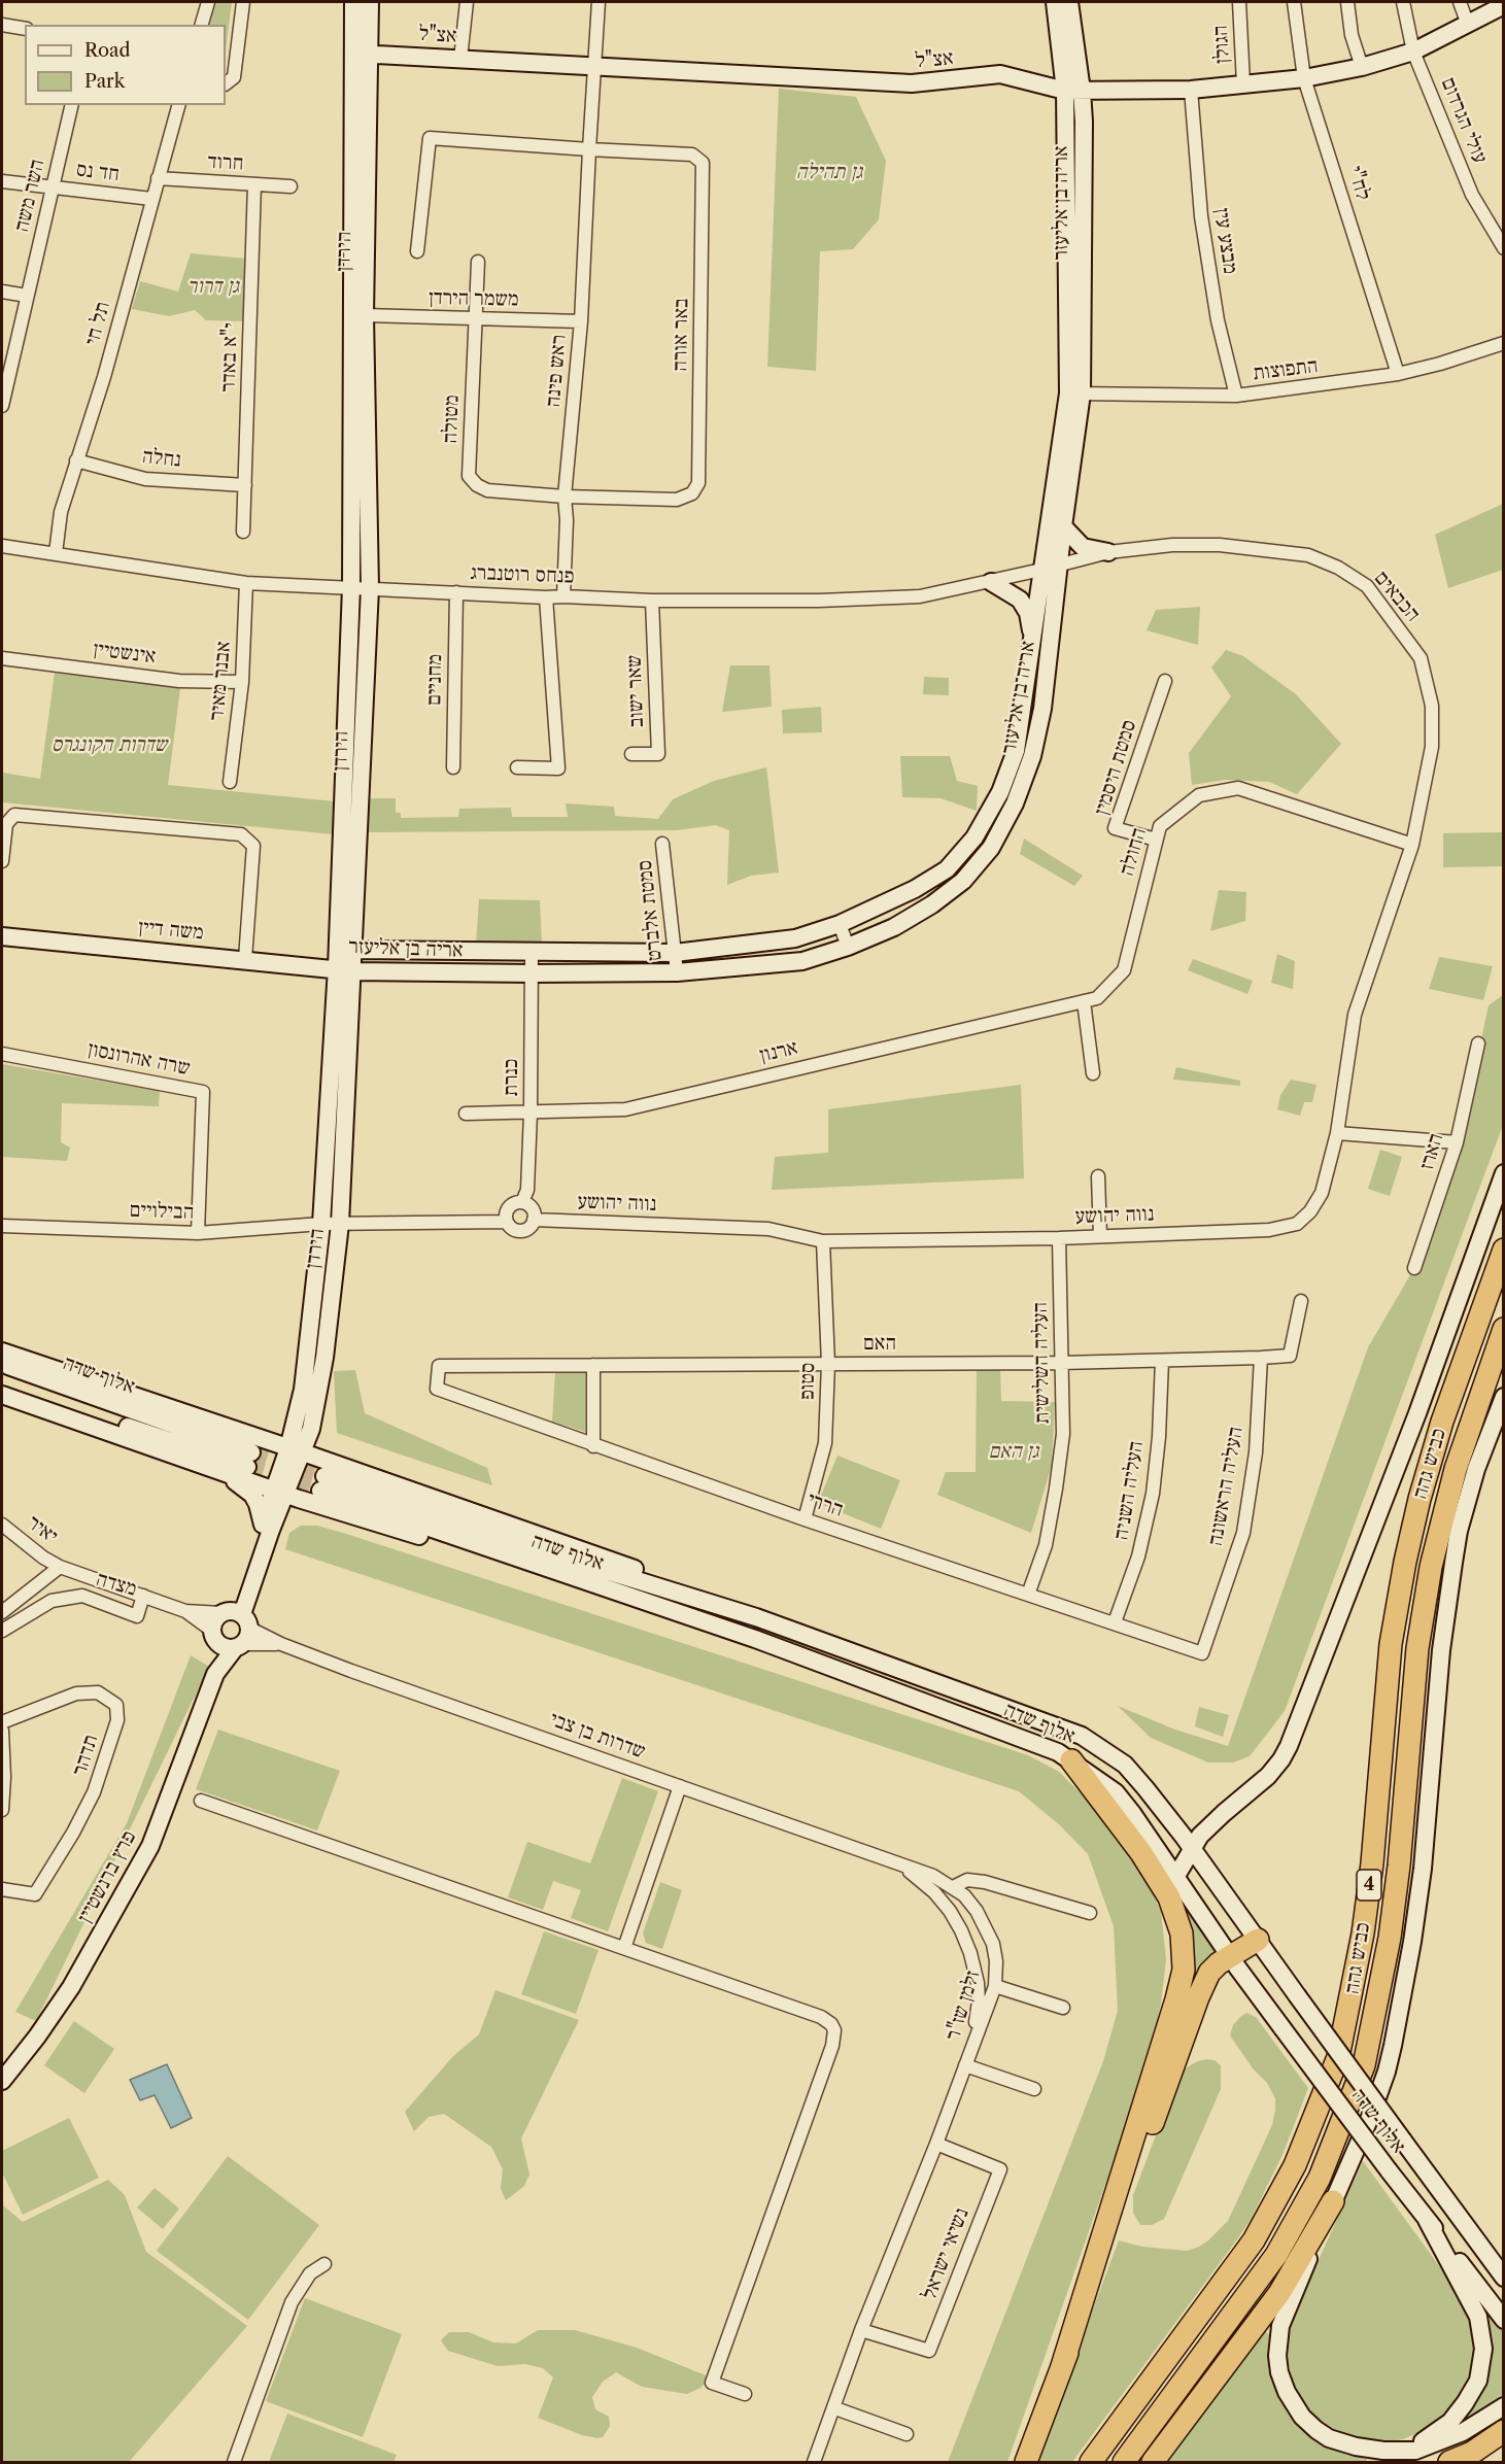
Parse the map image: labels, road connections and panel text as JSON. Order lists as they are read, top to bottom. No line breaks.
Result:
{"streets":{"highway":["כביש גהה","4"],"street":["אצ\"ל","הגולן","עולי הגרדום","חרוד","חד נס","לח\"י","השר משה","אריה בן אליעזר","מבצע עין","הירדן","משמר הירדן","תל חי","באר אורה","י\"א באדר","התפוצות","ראש פינה","מטולה","נחלה","פנחס רוטנברג","הכבאים","אינשטיין","מחניים","אבנר מאיר","שאר ישוב","סמטת היסמין","החולה","סמטת אלברט","משה דיין","ארנון","שרה אהרונסון","כנרת","הארז","נווה יהושע","הבילויים","האם","העליה השלישית","אלוף שדה","סטופ","העליה הראשונה","העליה השניה","הררי","יאיר","מצדה","שדרות בן צבי","תדהר","פרץ ברנשטיין","זלמן שז\"ר","נשיאי ישראל"]},"crossings":[["אצ\"ל","הגולן"],["אצ\"ל","עולי הגרדום"],["אצ\"ל","לח\"י"],["אצ\"ל","אריה בן אליעזר"],["אצ\"ל","מבצע עין"],["אצ\"ל","הירדן"],["אצ\"ל","ראש פינה"],["חרוד","תל חי"],["חרוד","י\"א באדר"],["חד נס","השר משה"],["חד נס","תל חי"],["לח\"י","התפוצות"],["אריה בן אליעזר","הירדן"],["אריה בן אליעזר","התפוצות"],["אריה בן אליעזר","פנחס רוטנברג"],["אריה בן אליעזר","הכבאים"],["אריה בן אליעזר","סמטת אלברט"],["אריה בן אליעזר","משה דיין"],["אריה בן אליעזר","כנרת"],["מבצע עין","התפוצות"],["הירדן","משמר הירדן"],["הירדן","פנחס רוטנברג"],["הירדן","משה דיין"],["הירדן","הבילויים"],["הירדן","פרץ ברנשטיין"],["משמר הירדן","ראש פינה"],["משמר הירדן","מטולה"],["תל חי","נחלה"],["תל חי","פנחס רוטנברג"],["באר אורה","ראש פינה"],["באר אורה","מטולה"],["י\"א באדר","נחלה"],["ראש פינה","מטולה"],["ראש פינה","פנחס רוטנברג"],["פנחס רוטנברג","הכבאים"],["פנחס רוטנברג","מחניים"],["פנחס רוטנברג","אבנר מאיר"],["פנחס רוטנברג","שאר ישוב"],["הכבאים","החולה"],["הכבאים","נווה יהושע"],["אינשטיין","אבנר מאיר"],["סמטת היסמין","החולה"],["החולה","ארנון"],["החולה","נווה יהושע"],["ארנון","כנרת"],["שרה אהרונסון","הבילויים"],["כנרת","נווה יהושע"],["נווה יהושע","העליה השלישית"],["נווה יהושע","סטופ"],["האם","העליה השלישית"],["האם","סטופ"],["האם","העליה הראשונה"],["האם","העליה השניה"],["האם","הררי"],["העליה השלישית","הררי"],["סטופ","הררי"],["העליה הראשונה","הררי"],["העליה השניה","הררי"],["יאיר","שדרות בן צבי"],["מצדה","שדרות בן צבי"],["שדרות בן צבי","פרץ ברנשטיין"],["שדרות בן צבי","זלמן שז\"ר"],["זלמן שז\"ר","נשיאי ישראל"]],"parks":["גן תהילה","גן דרור","שדרות הקונגרס","גן האם"],"legend":["Road","Park"]}
